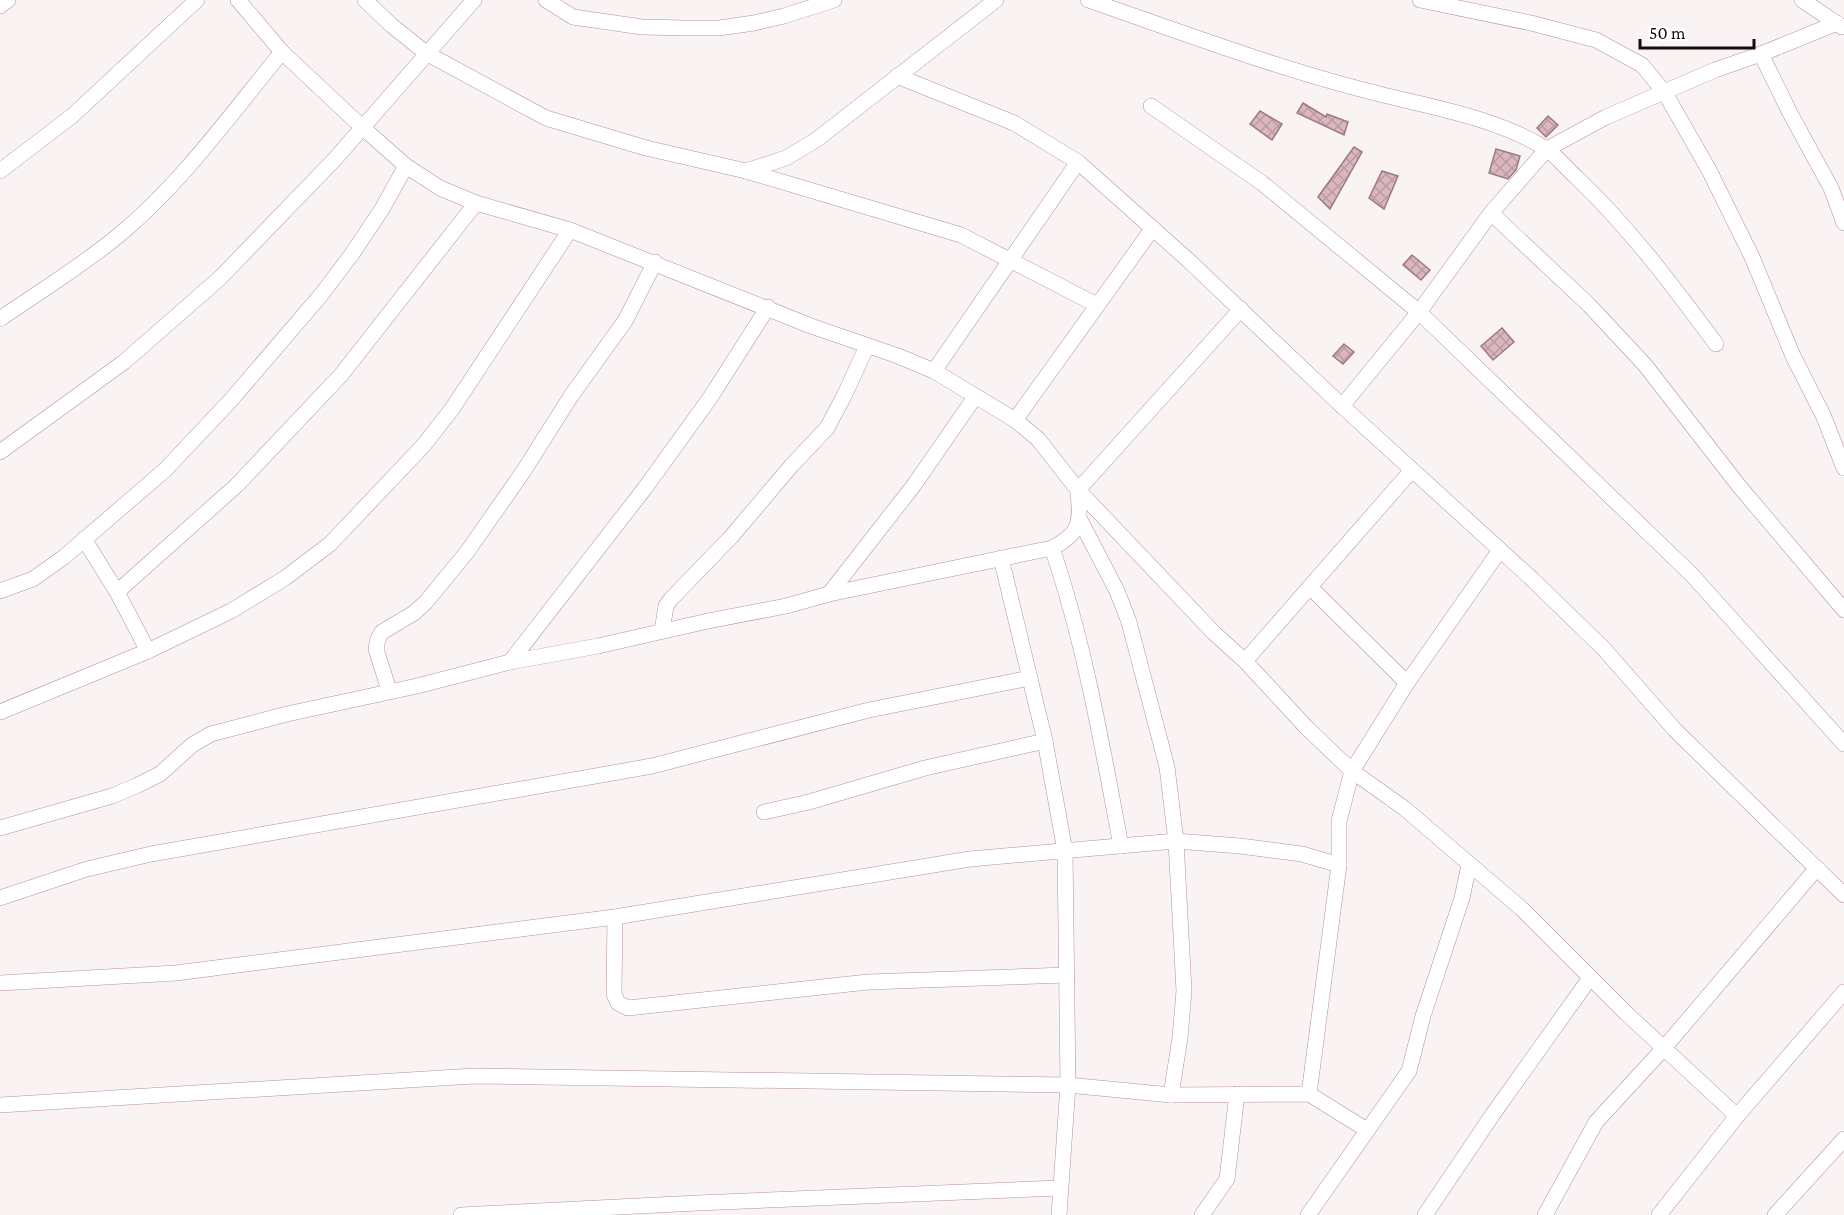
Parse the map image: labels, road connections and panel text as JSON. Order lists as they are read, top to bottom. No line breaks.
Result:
{"scale_bar":"50 m"}
